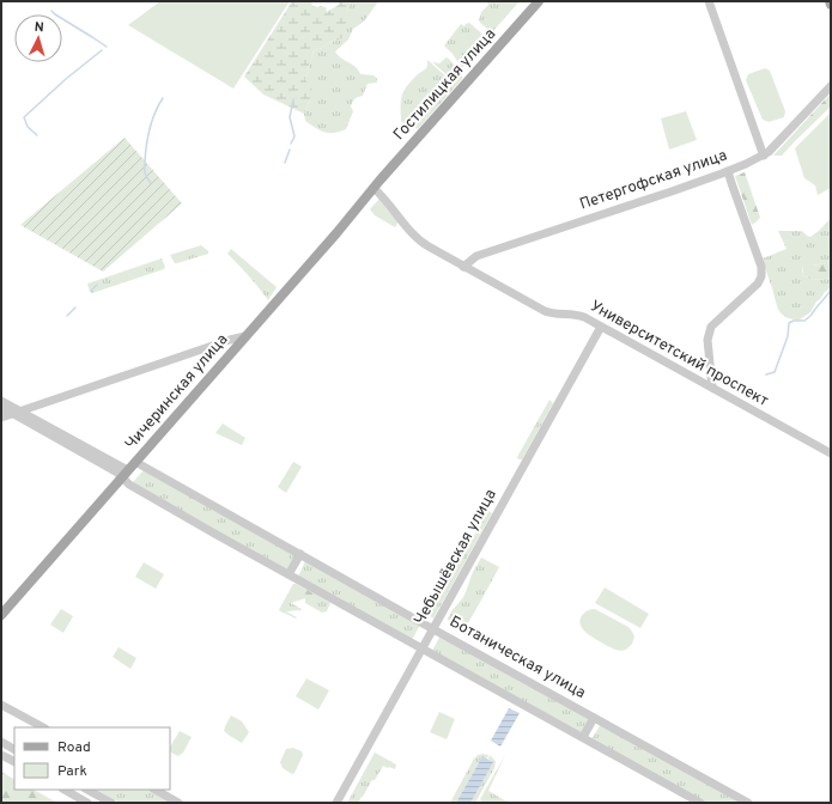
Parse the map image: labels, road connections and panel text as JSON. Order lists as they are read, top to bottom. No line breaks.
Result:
{"streets":{"main road":["Гостилицкая улица","Чичеринская улица"],"street":["Петергофская улица","Университетский проспект","Чебышёвская улица","Ботаническая улица"]},"crossings":[["Гостилицкая улица","Университетский проспект"],["Гостилицкая улица","Чичеринская улица"],["Петергофская улица","Университетский проспект"],["Университетский проспект","Чичеринская улица"],["Университетский проспект","Чебышёвская улица"],["Чичеринская улица","Ботаническая улица"],["Чебышёвская улица","Ботаническая улица"]],"legend":["Road","Park"],"north":"top"}
